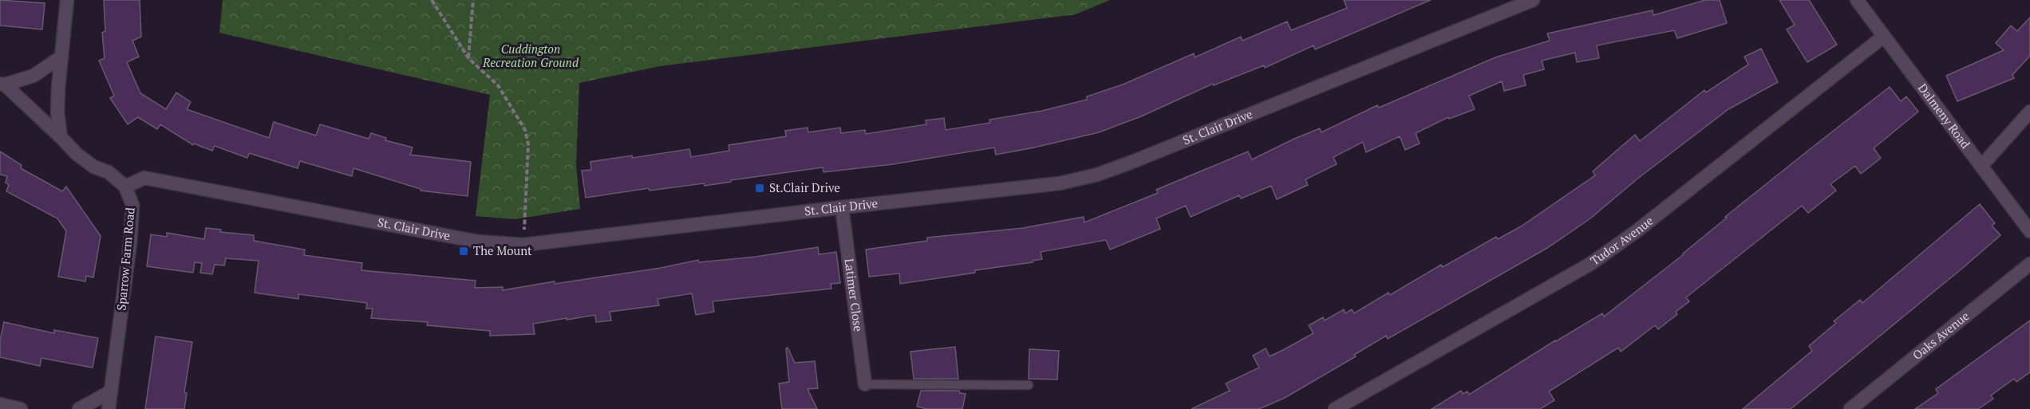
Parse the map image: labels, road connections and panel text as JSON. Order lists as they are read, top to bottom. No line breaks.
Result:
{"streets":{"street":["Dalmeny Road","St. Clair Drive","Tudor Avenue","Sparrow Farm Road","Latimer Close","Oaks Avenue"]},"crossings":[["Dalmeny Road","Tudor Avenue"],["St. Clair Drive","Sparrow Farm Road"],["St. Clair Drive","Latimer Close"]],"parks":["Cuddington Recreation Ground"],"places":{"transit":["St.Clair Drive","The Mount"]}}
